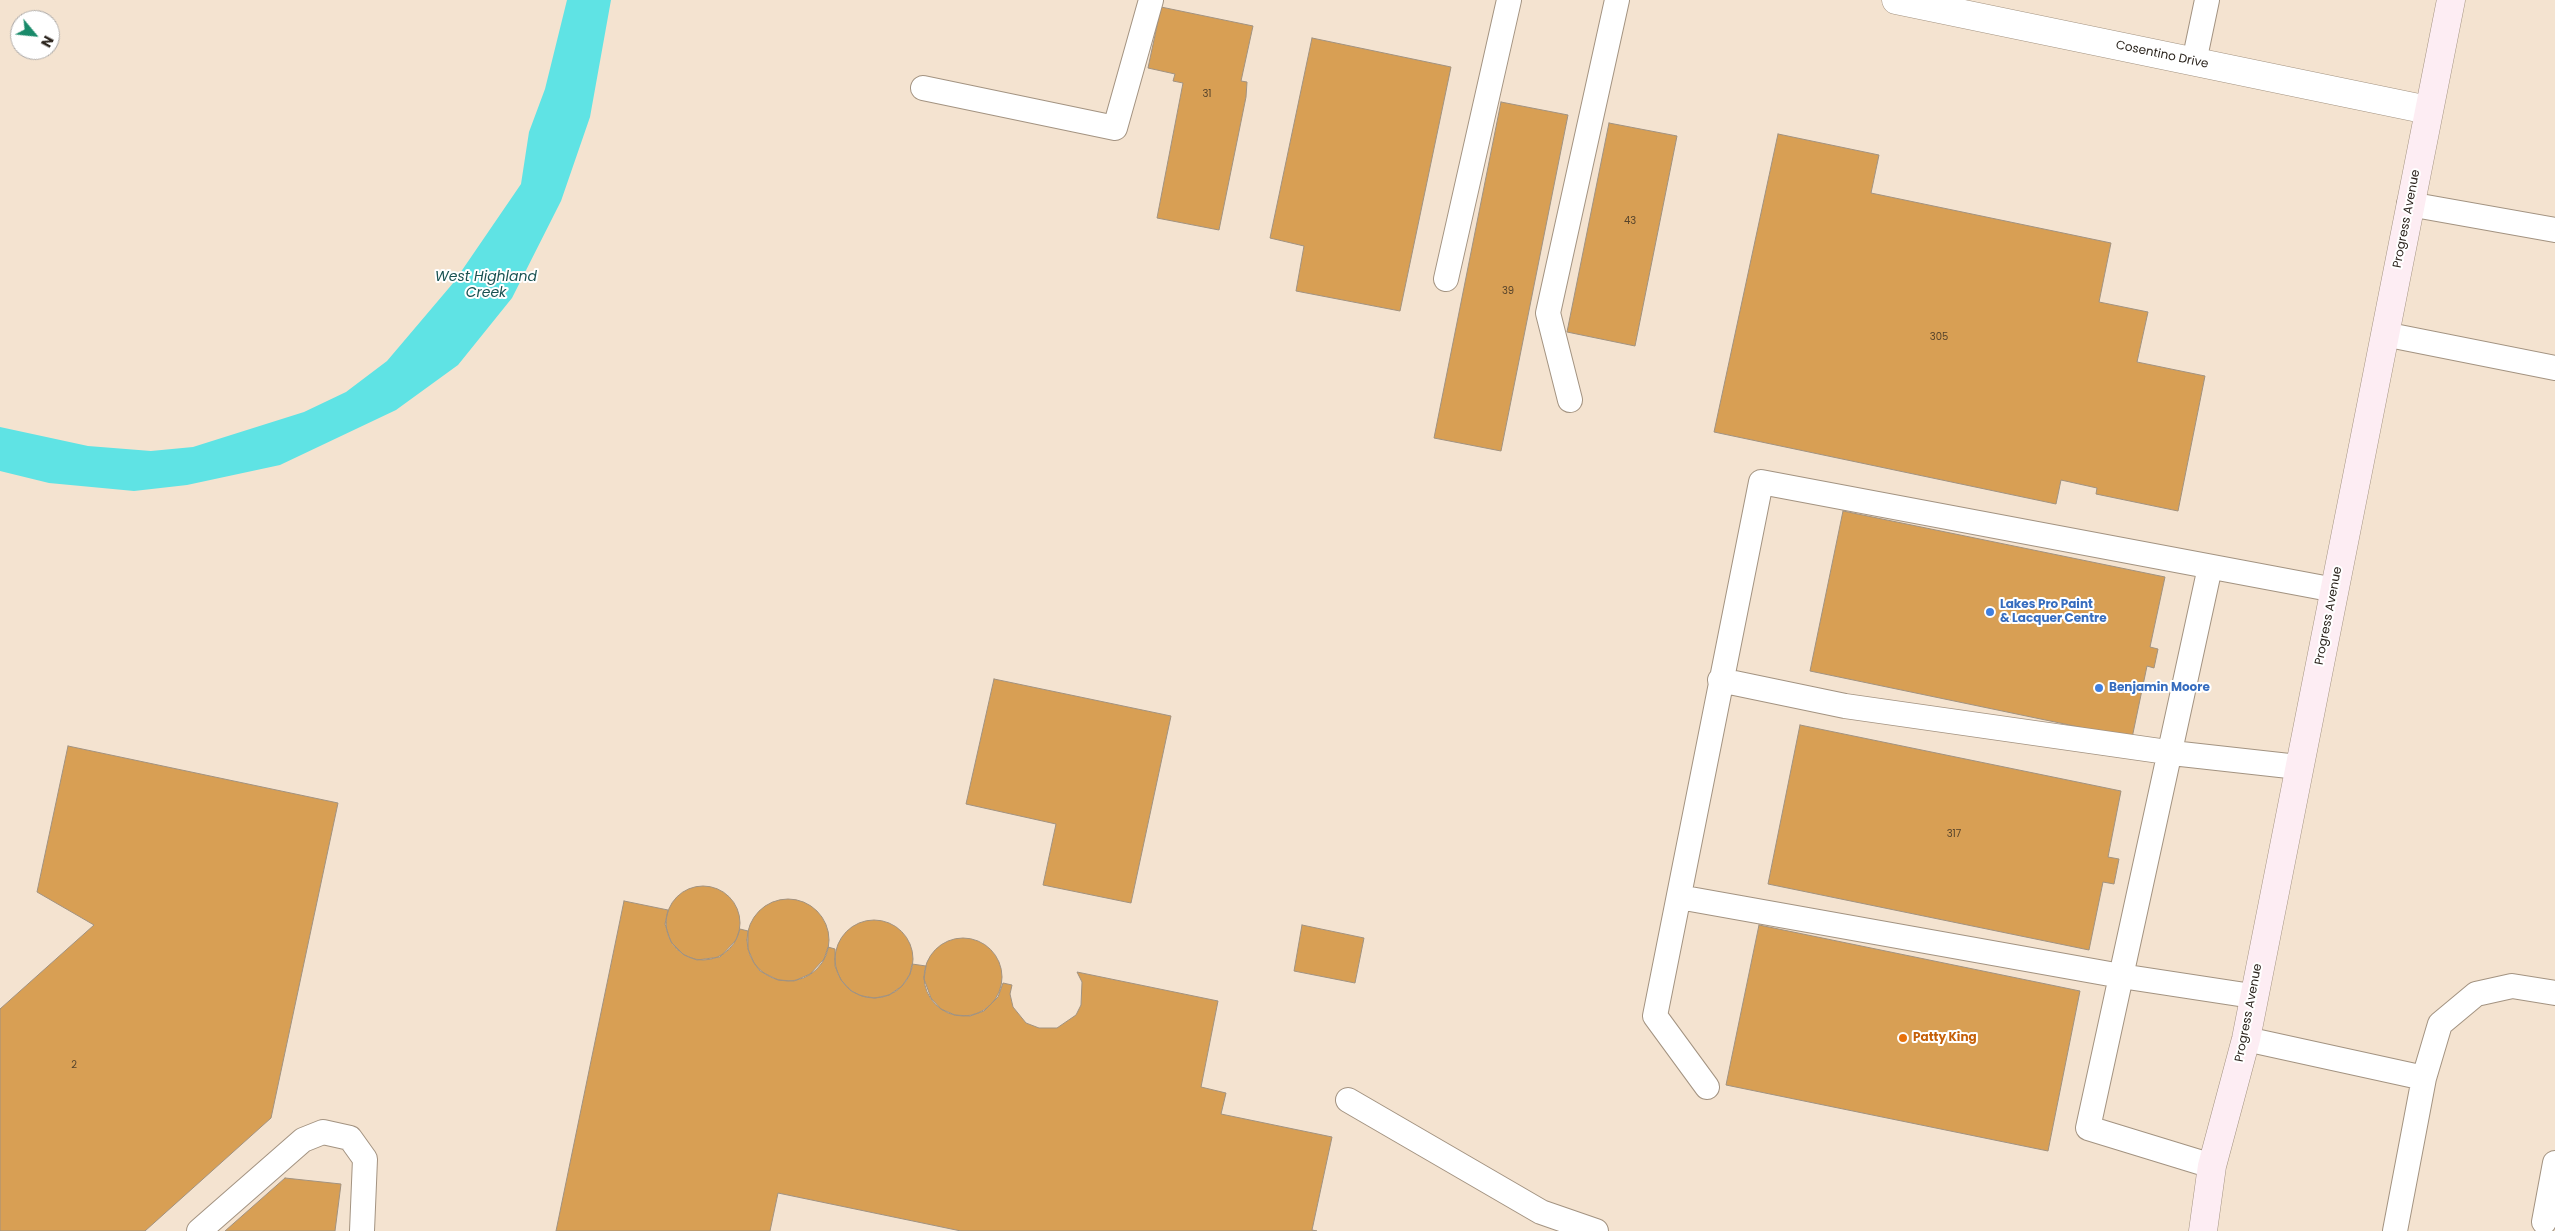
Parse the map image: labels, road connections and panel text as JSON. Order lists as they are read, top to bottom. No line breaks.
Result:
{"streets":{"main road":["Progress Avenue"],"street":["Cosentino Drive"]},"crossings":[["Cosentino Drive","Progress Avenue"]],"water":["West Highland Creek"],"places":["Lakes Pro Paint & Lacquer Centre","Benjamin Moore","Patty King"],"house_numbers":["31","43","39","305","317","2"],"north":"bottom right"}
